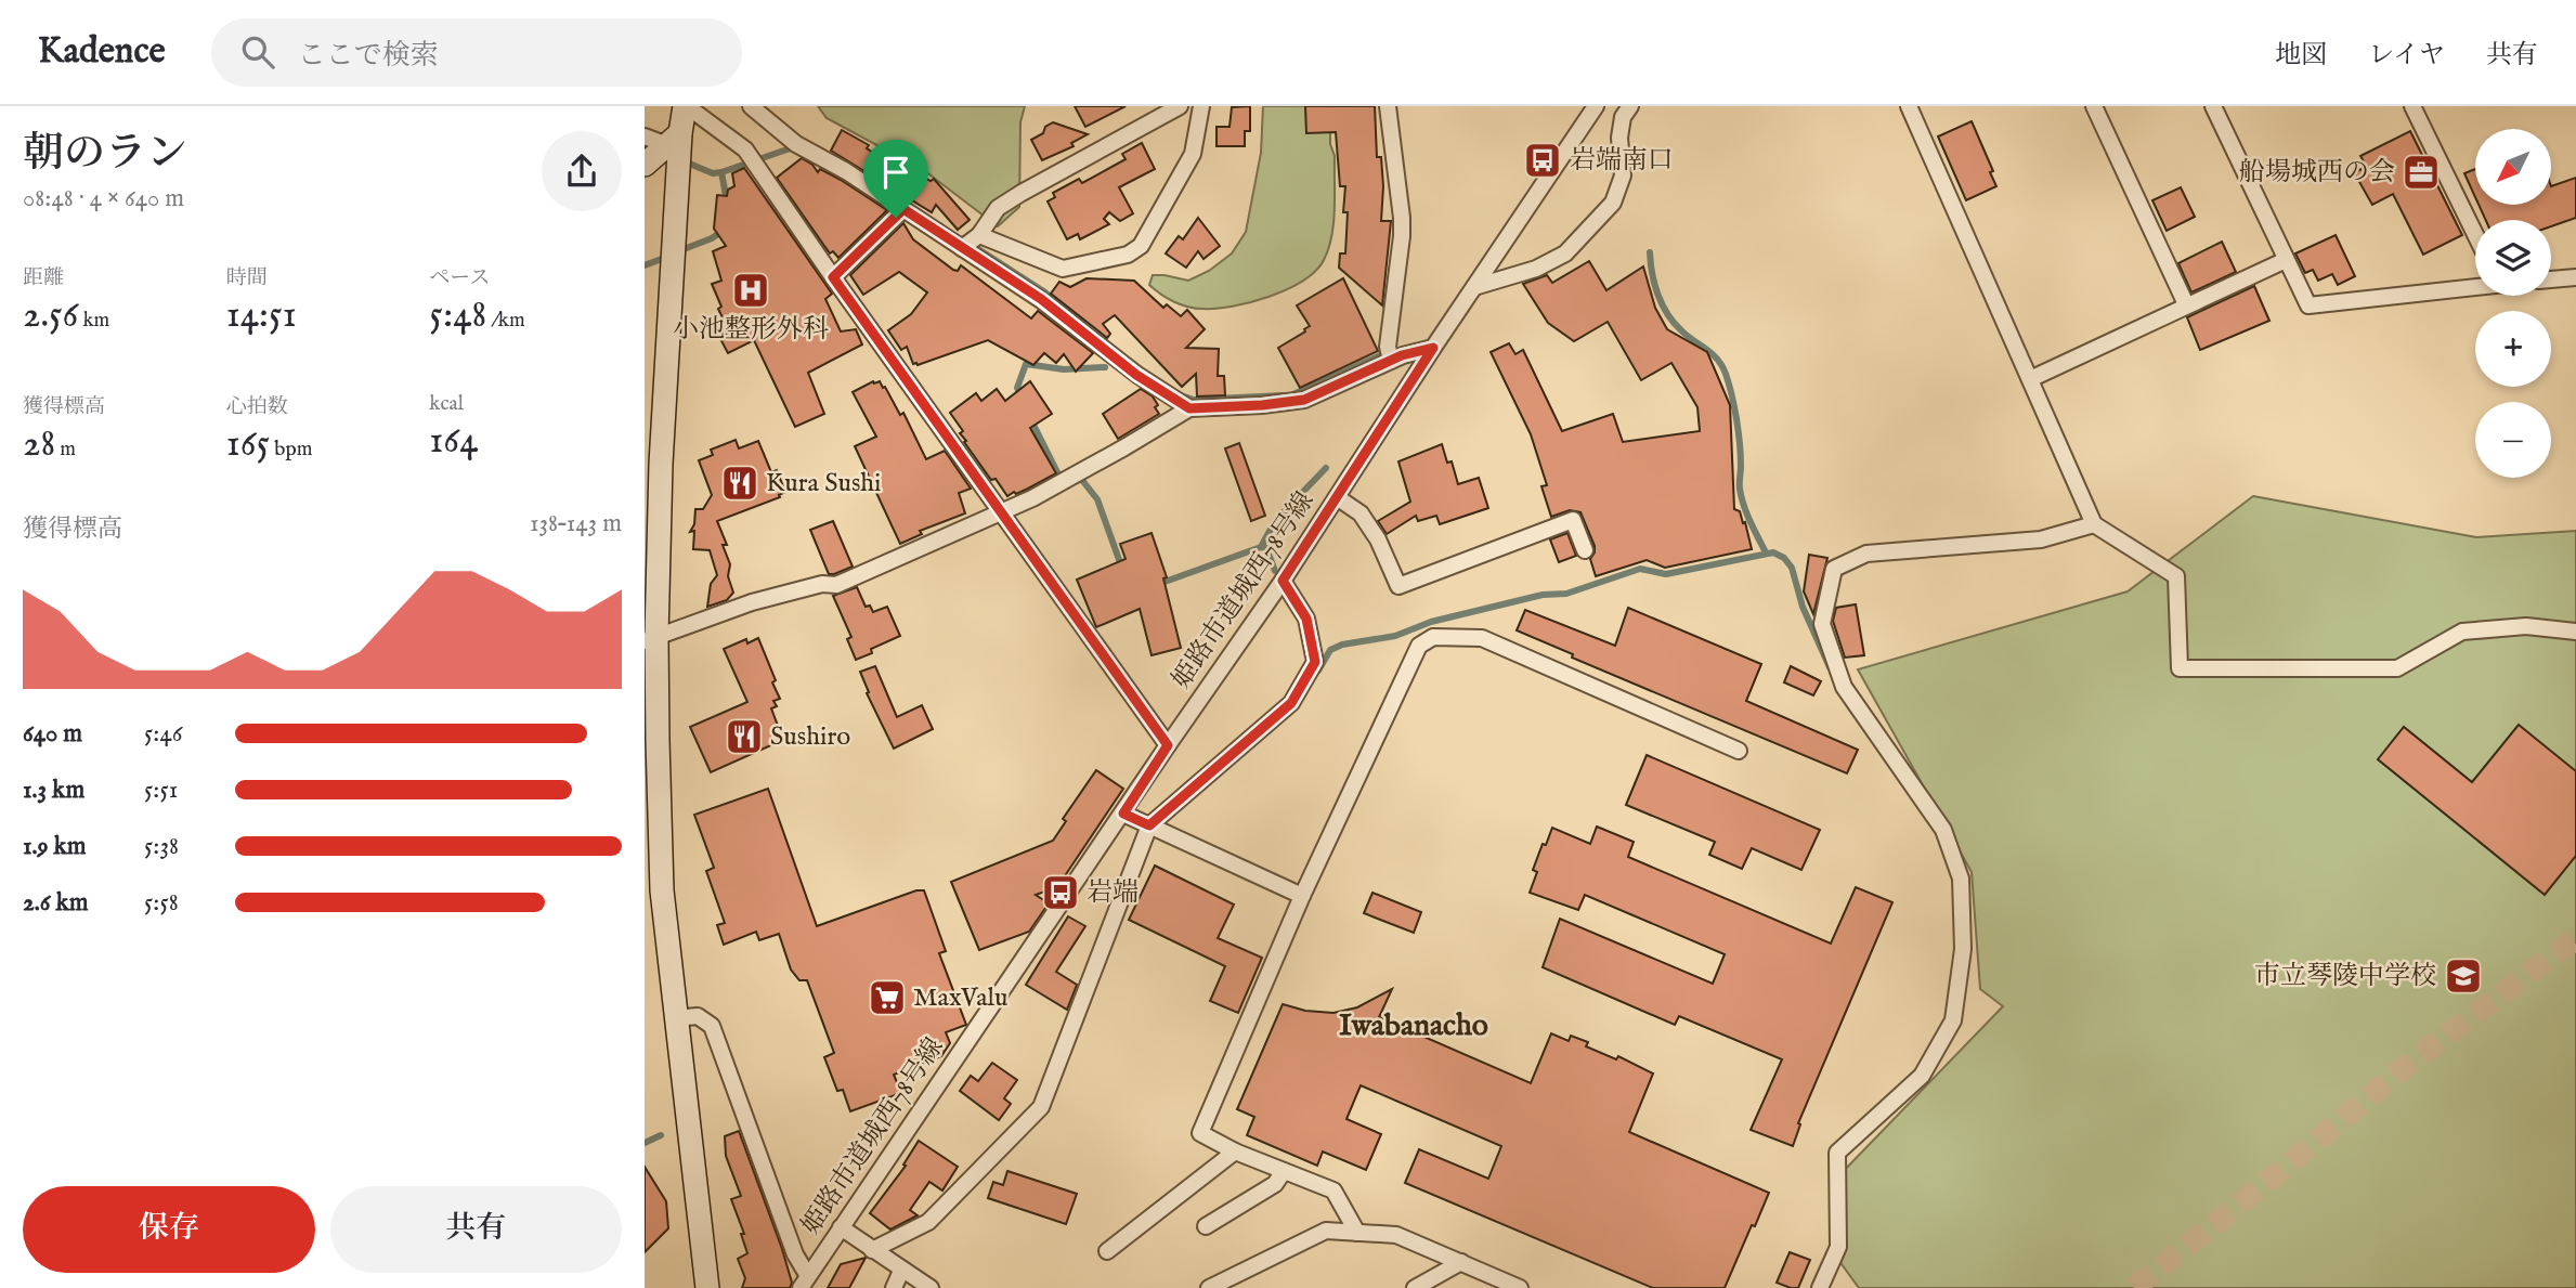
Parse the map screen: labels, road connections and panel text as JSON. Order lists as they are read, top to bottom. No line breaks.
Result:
{"streets":{"street":["姫路市道城西78号線"]},"districts":["Iwabanacho"],"places":{"bus stop":["岩端南口","岩端"],"office":["船場城西の会"],"hospital":["小池整形外科"],"restaurant":["Kura Sushi","Sushiro"],"school or university":["市立琴陵中学校"],"supermarket":["MaxValu"]},"north":"bottom left","page":{"header":"Kadence","search":"ここで検索","nav":["地図","レイヤ","共有"],"heading":["朝のラン","08:48 · 4 × 640 m"],"map_buttons":["+","−"],"stats":[["距離","2.56 km"],["時間","14:51"],["ペース","5:48 /km"],["獲得標高","28 m"],["心拍数","165 bpm"],["kcal","164"]],"chart":["獲得標高","138–143 m"],"list":[{"name":"640 m","note":"5:46"},{"name":"1.3 km","note":"5:51"},{"name":"1.9 km","note":"5:38"},{"name":"2.6 km","note":"5:58"}],"buttons":["保存","共有"]}}
